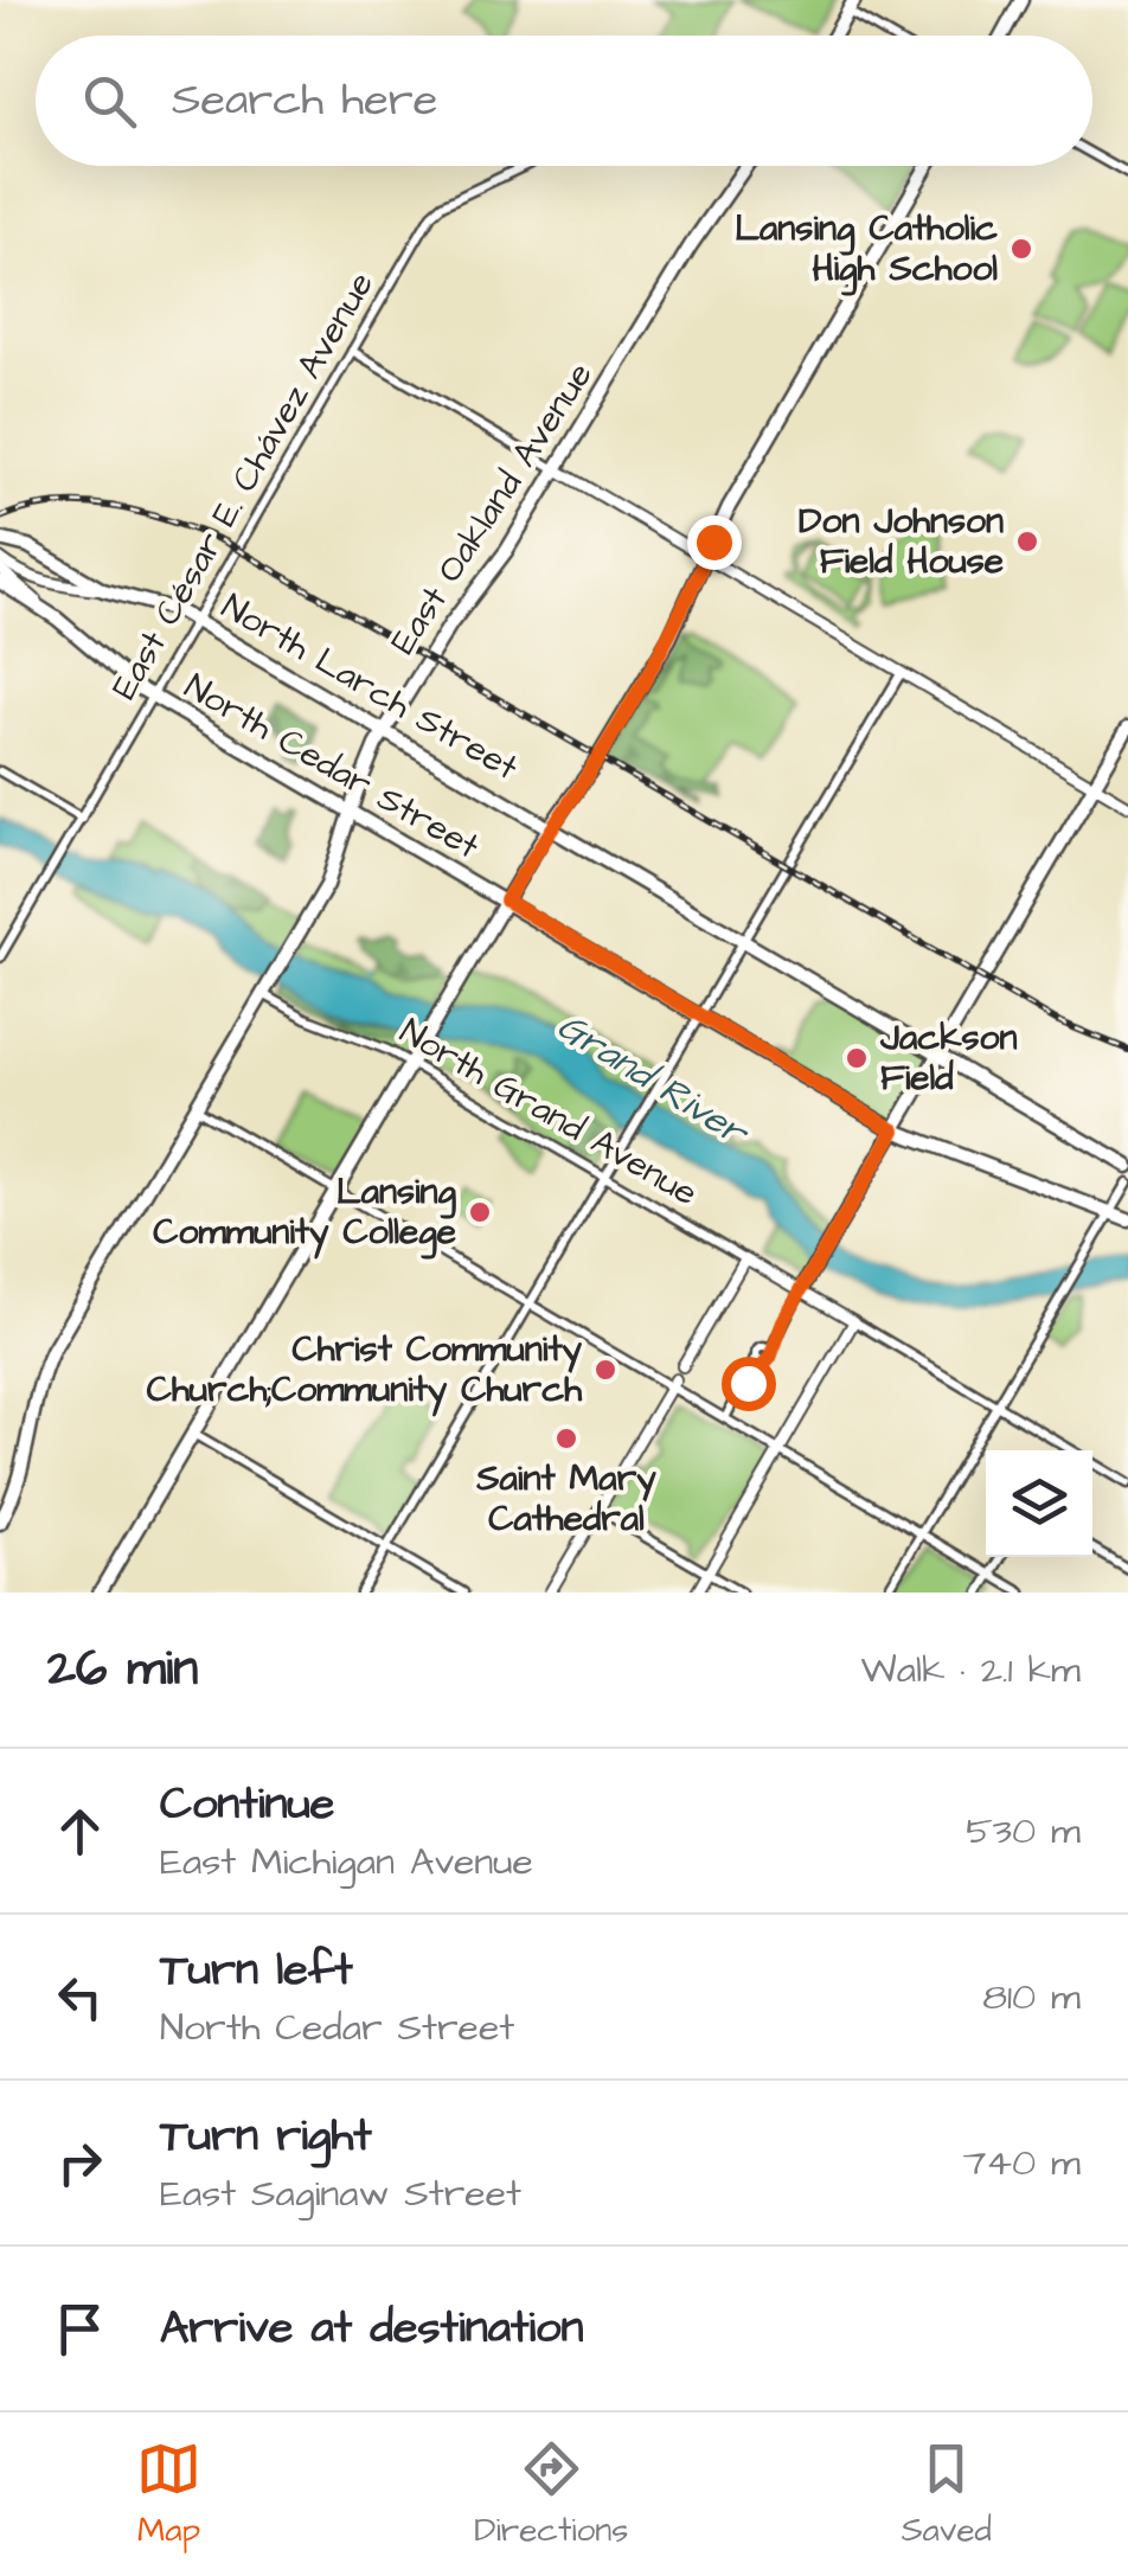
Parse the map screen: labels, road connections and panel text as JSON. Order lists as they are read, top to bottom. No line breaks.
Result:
{"streets":{"main road":["East Oakland Avenue","North Larch Street","North Cedar Street","North Grand Avenue"],"street":["East César E. Chávez Avenue"]},"crossings":[["East César E. Chávez Avenue","North Larch Street"],["East César E. Chávez Avenue","North Cedar Street"],["East Oakland Avenue","North Larch Street"],["East Oakland Avenue","North Cedar Street"],["East Oakland Avenue","North Grand Avenue"]],"water":["Grand River"],"places":["Lansing Catholic High School","Don Johnson Field House","Jackson Field","Lansing Community College","Christ Community Church;Community Church","Saint Mary Cathedral"],"page":{"search":"Search here","heading":["26 min","Walk · 2.1 km"],"list":[["Continue","East Michigan Avenue","530 m"],["Turn left","North Cedar Street","810 m"],["Turn right","East Saginaw Street","740 m"],"Arrive at destination"],"nav":["Map","Directions","Saved"]}}
